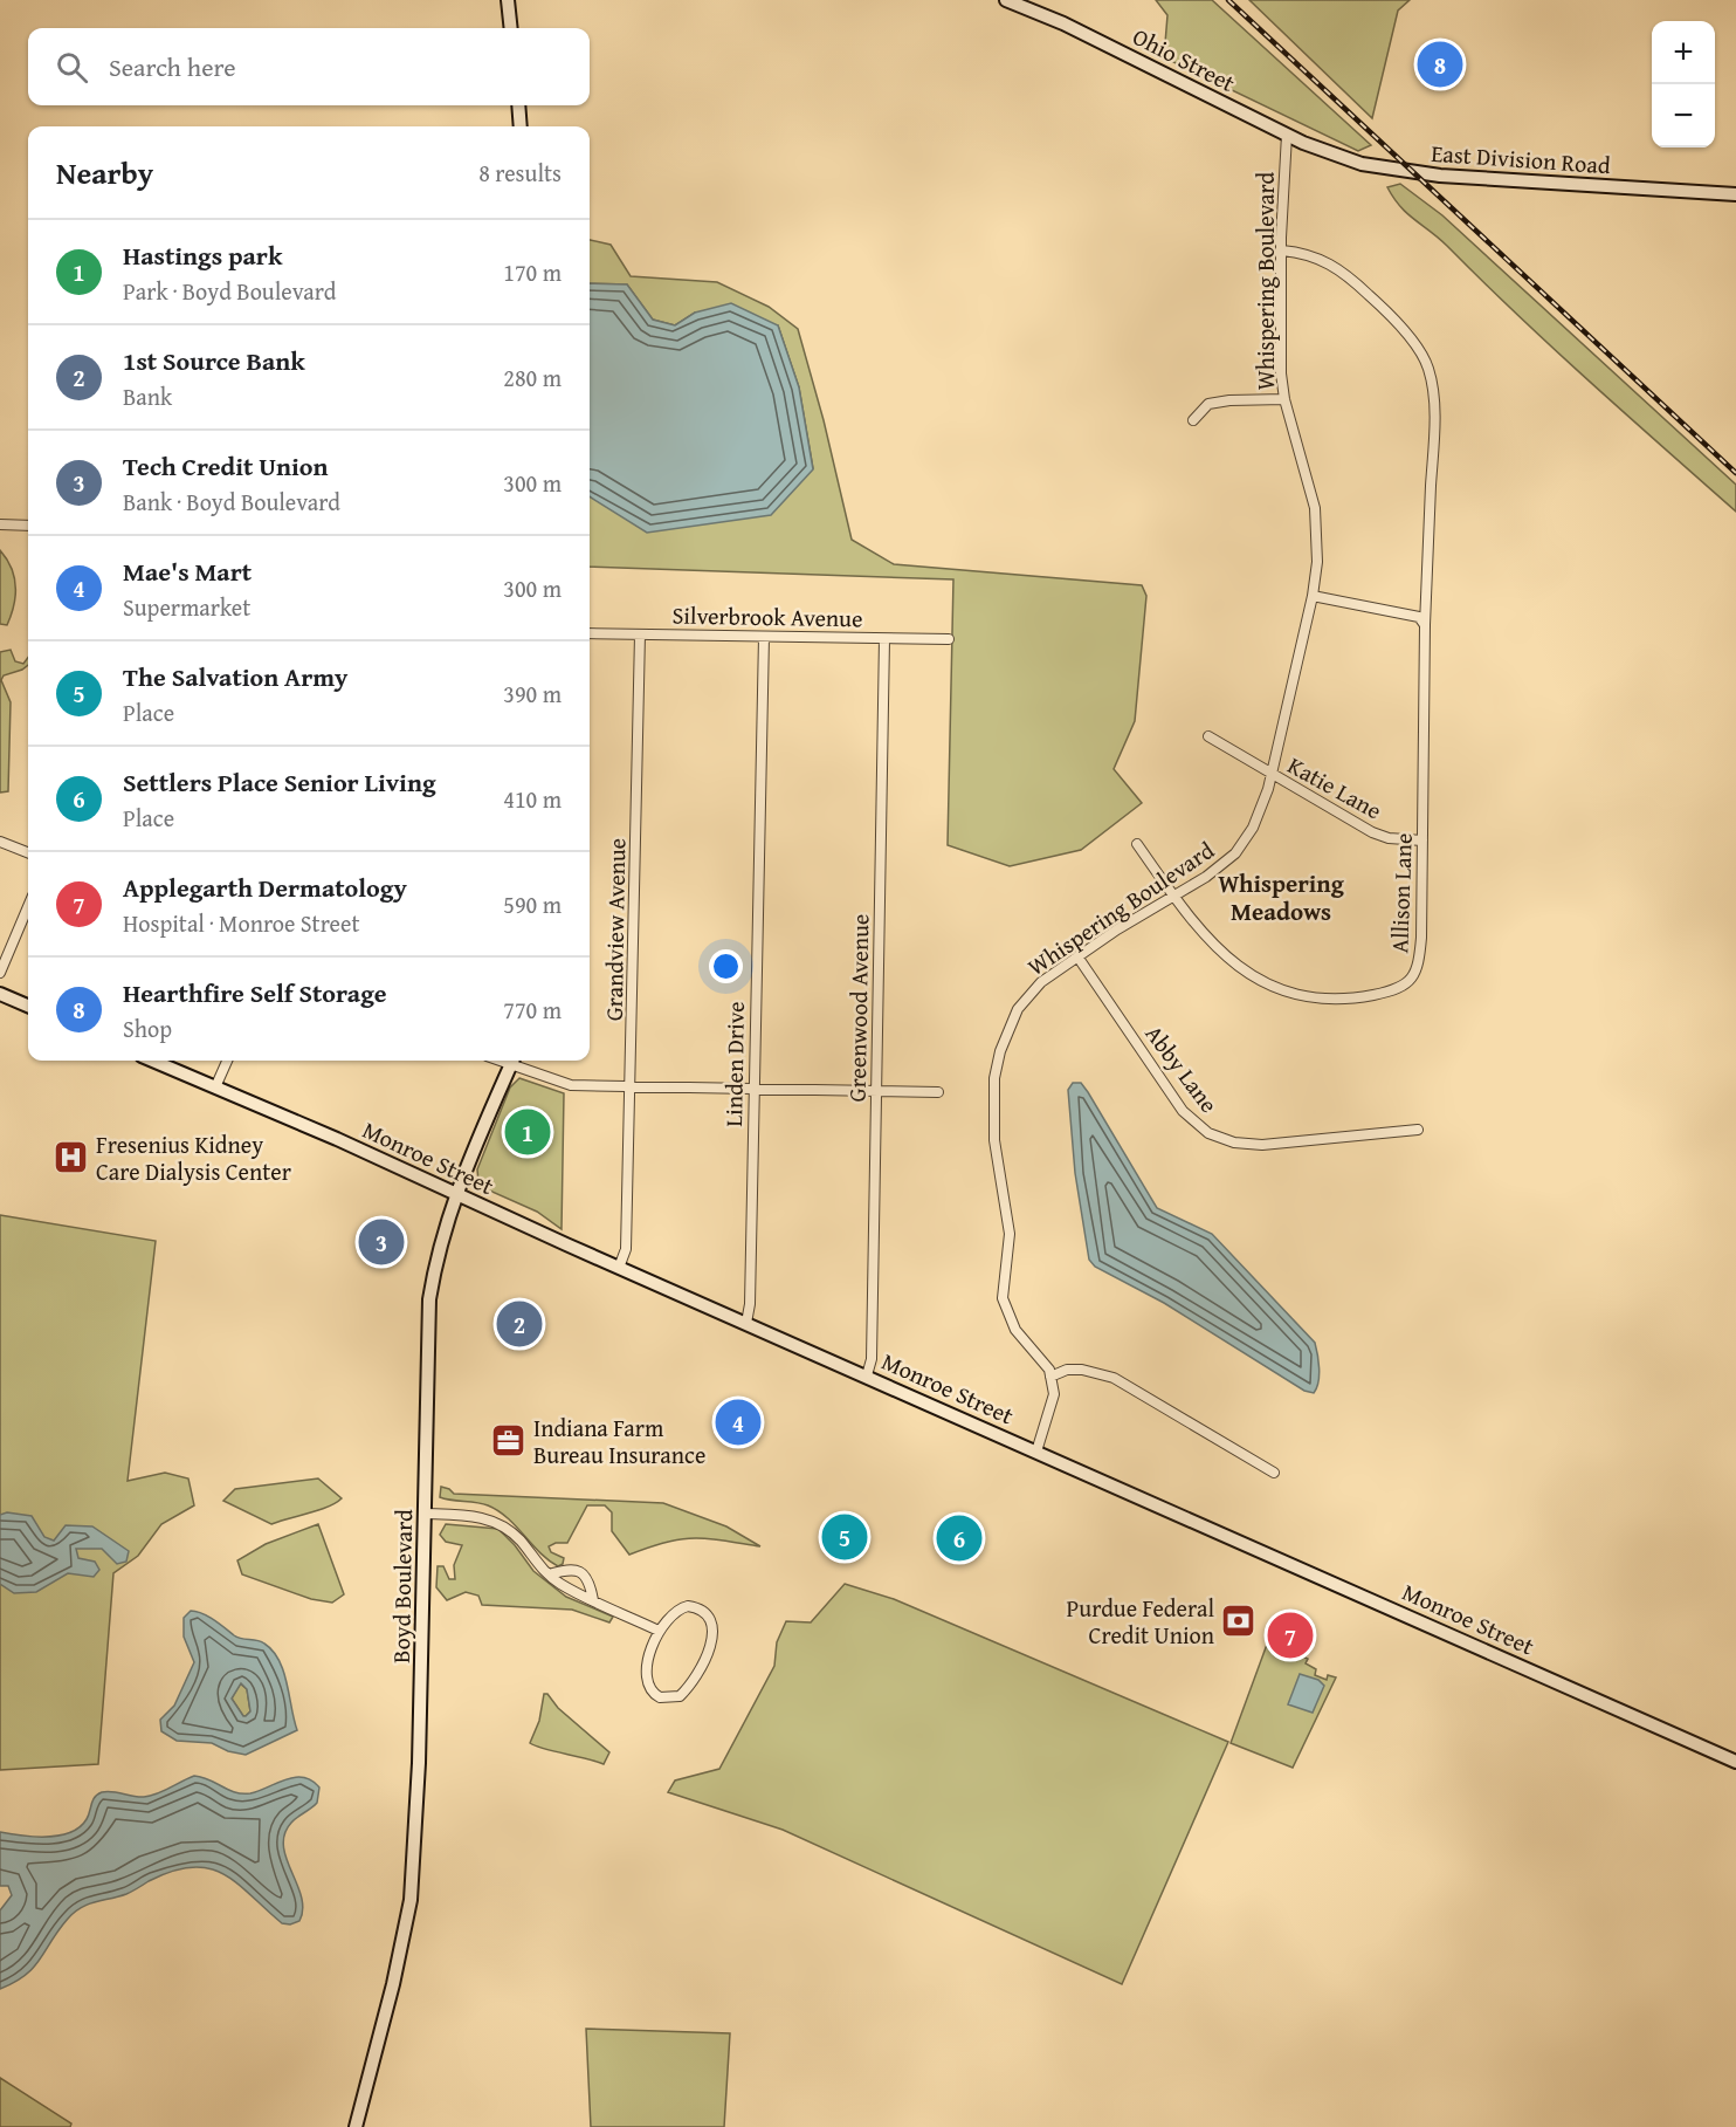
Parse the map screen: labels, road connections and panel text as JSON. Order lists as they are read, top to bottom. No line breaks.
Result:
{"streets":{"street":["Ohio Street","East Division Road","Whispering Boulevard","Silverbrook Avenue","Katie Lane","Allison Lane","Grandview Avenue","Greenwood Avenue","Linden Drive","Abby Lane","Monroe Street","Boyd Boulevard"]},"crossings":[["Ohio Street","East Division Road"],["Ohio Street","Whispering Boulevard"],["Whispering Boulevard","Katie Lane"],["Whispering Boulevard","Allison Lane"],["Whispering Boulevard","Abby Lane"],["Silverbrook Avenue","Grandview Avenue"],["Silverbrook Avenue","Greenwood Avenue"],["Silverbrook Avenue","Linden Drive"],["Katie Lane","Allison Lane"],["Grandview Avenue","Monroe Street"],["Greenwood Avenue","Monroe Street"],["Linden Drive","Monroe Street"],["Monroe Street","Boyd Boulevard"]],"districts":["Whispering Meadows"],"places":{"hospital":["Fresenius Kidney Care Dialysis Center"],"office":["Indiana Farm Bureau Insurance"],"bank":["Purdue Federal Credit Union"]},"page":{"map_buttons":["+","−"],"search":"Search here","pins":["8","1","3","2","4","5","6","7"],"heading":["Nearby","8 results"],"list":[{"mark":"1","name":"Hastings park","note":"Park · Boyd Boulevard","value":"170 m"},{"mark":"2","name":"1st Source Bank","note":"Bank","value":"280 m"},{"mark":"3","name":"Tech Credit Union","note":"Bank · Boyd Boulevard","value":"300 m"},{"mark":"4","name":"Mae's Mart","note":"Supermarket","value":"300 m"},{"mark":"5","name":"The Salvation Army","note":"Place","value":"390 m"},{"mark":"6","name":"Settlers Place Senior Living","note":"Place","value":"410 m"},{"mark":"7","name":"Applegarth Dermatology","note":"Hospital · Monroe Street","value":"590 m"},{"mark":"8","name":"Hearthfire Self Storage","note":"Shop","value":"770 m"}]}}
